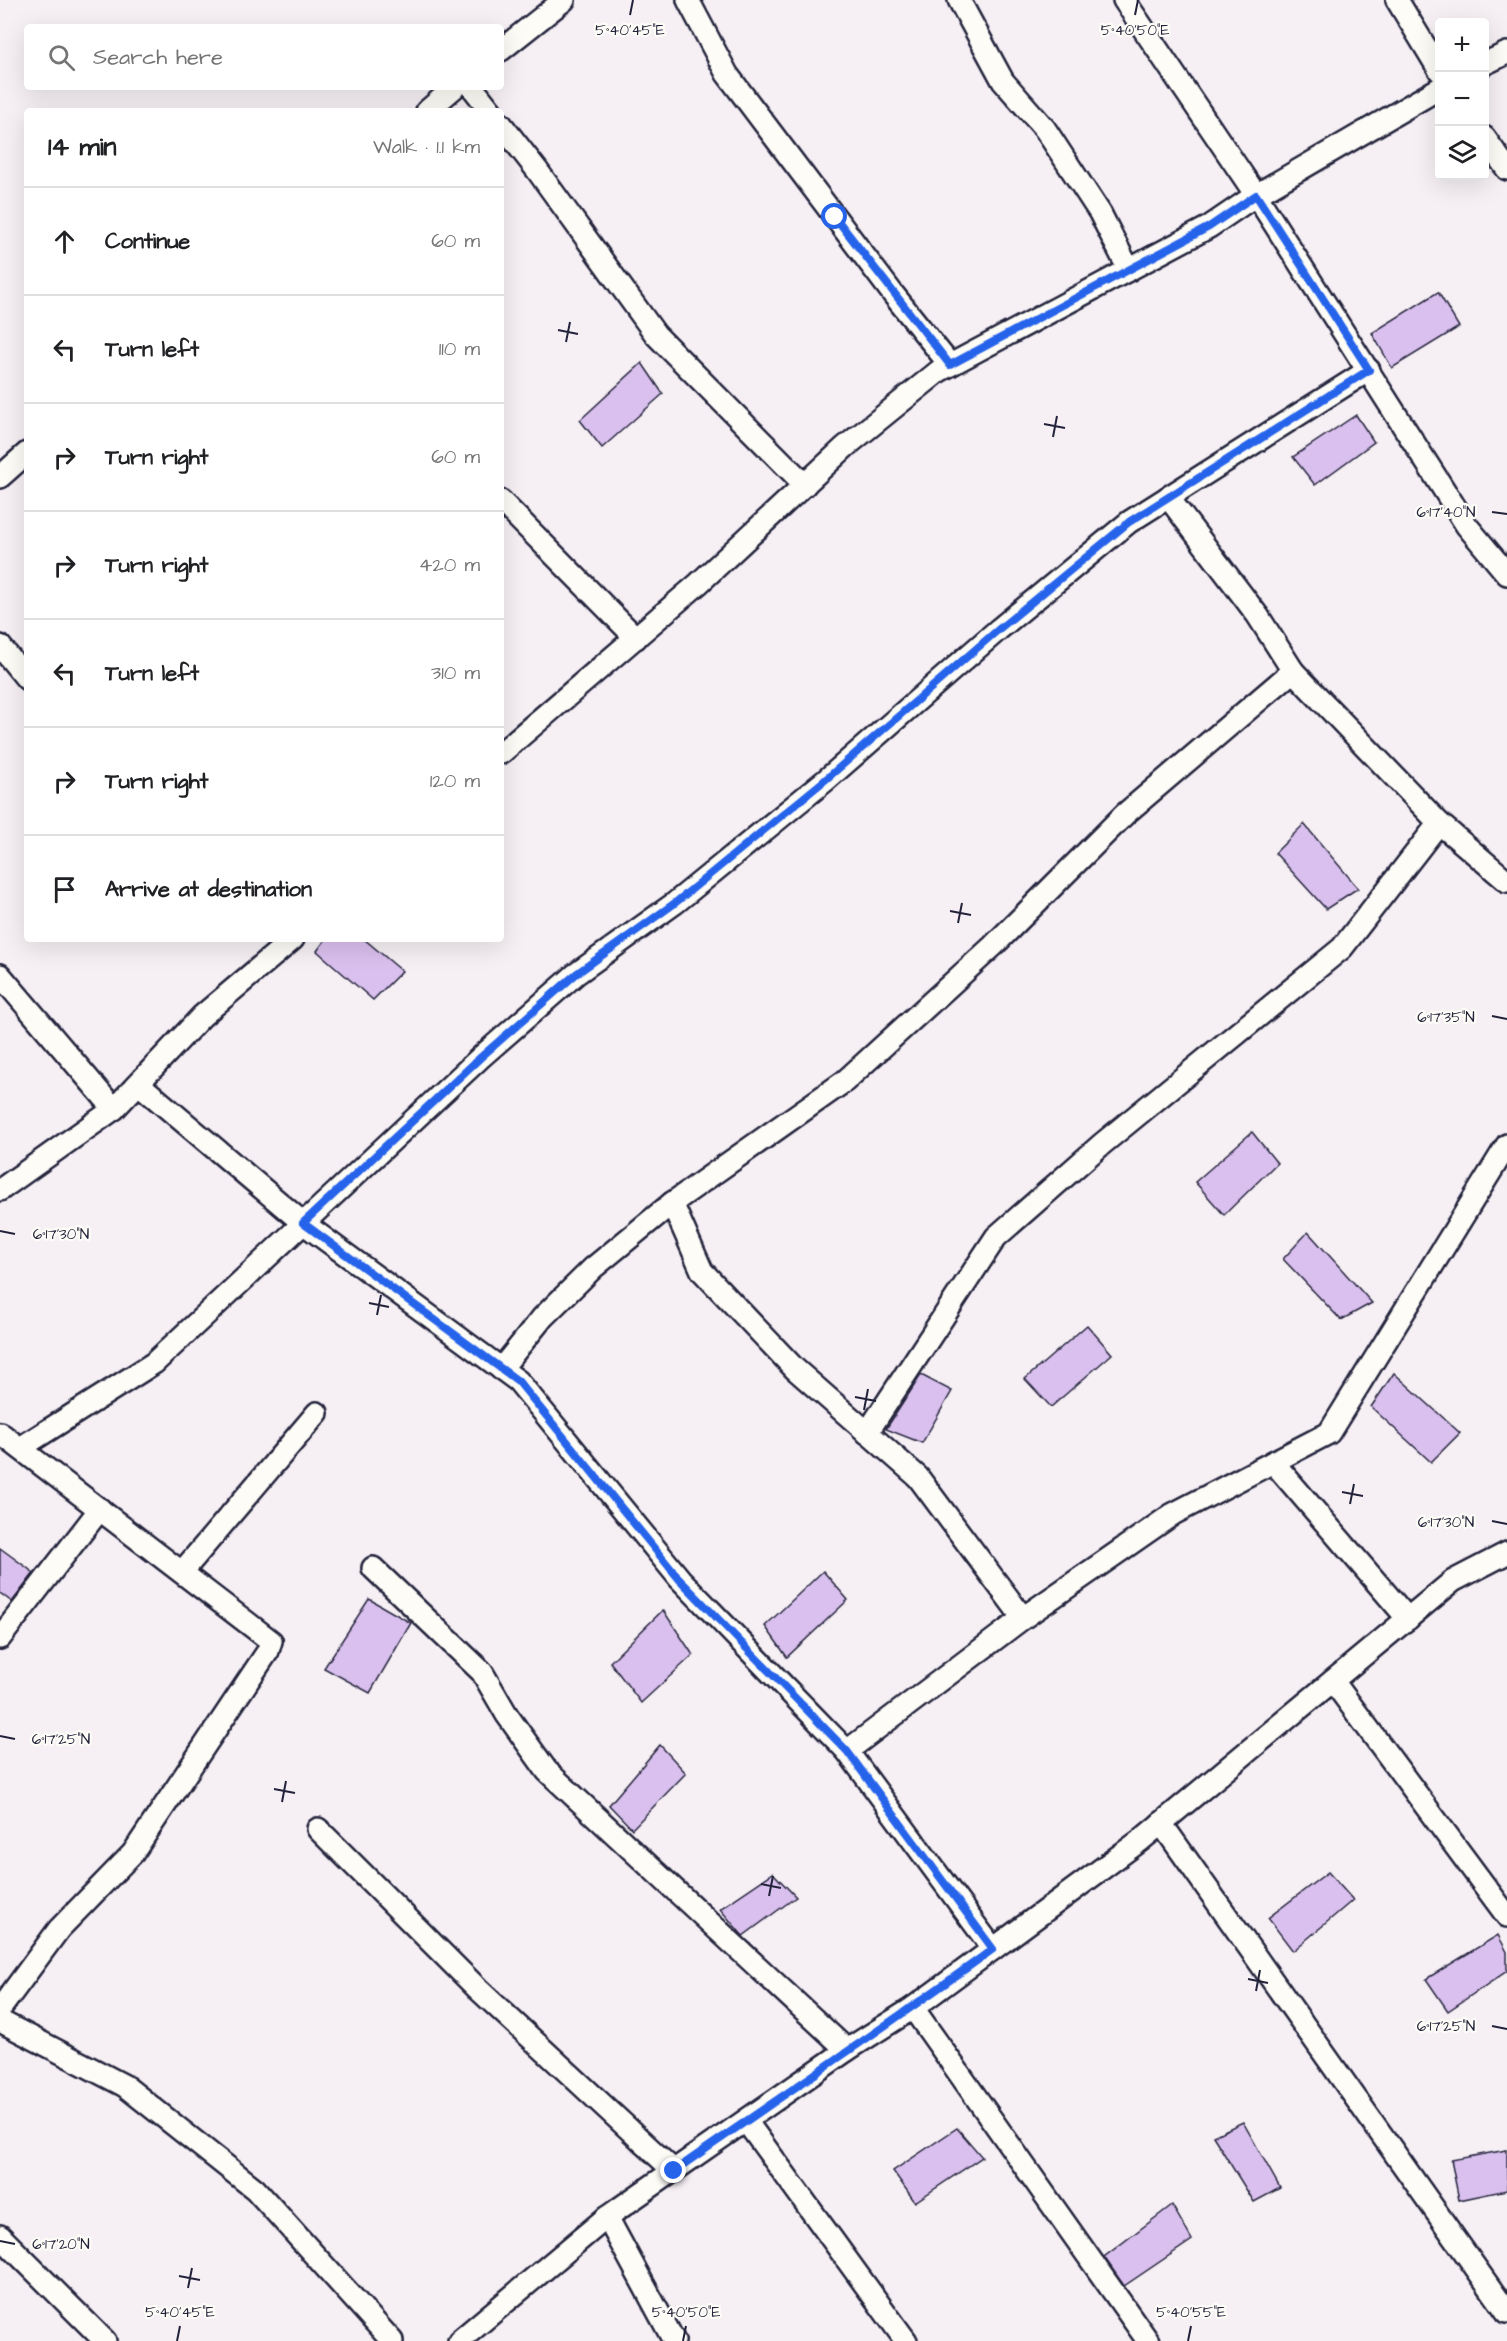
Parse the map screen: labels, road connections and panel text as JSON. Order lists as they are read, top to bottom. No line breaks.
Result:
{"page":{"map_buttons":["+","−"],"search":"Search here","heading":["14 min","Walk · 1.1 km"],"list":[["Continue","60 m"],["Turn left","110 m"],["Turn right","60 m"],["Turn right","420 m"],["Turn left","310 m"],["Turn right","120 m"],"Arrive at destination"]},"coordinates":["5°40'45\"E","5°40'50\"E","6°17'40\"N","6°17'35\"N","6°17'30\"N","6°17'25\"N","6°17'20\"N","5°40'55\"E"]}
